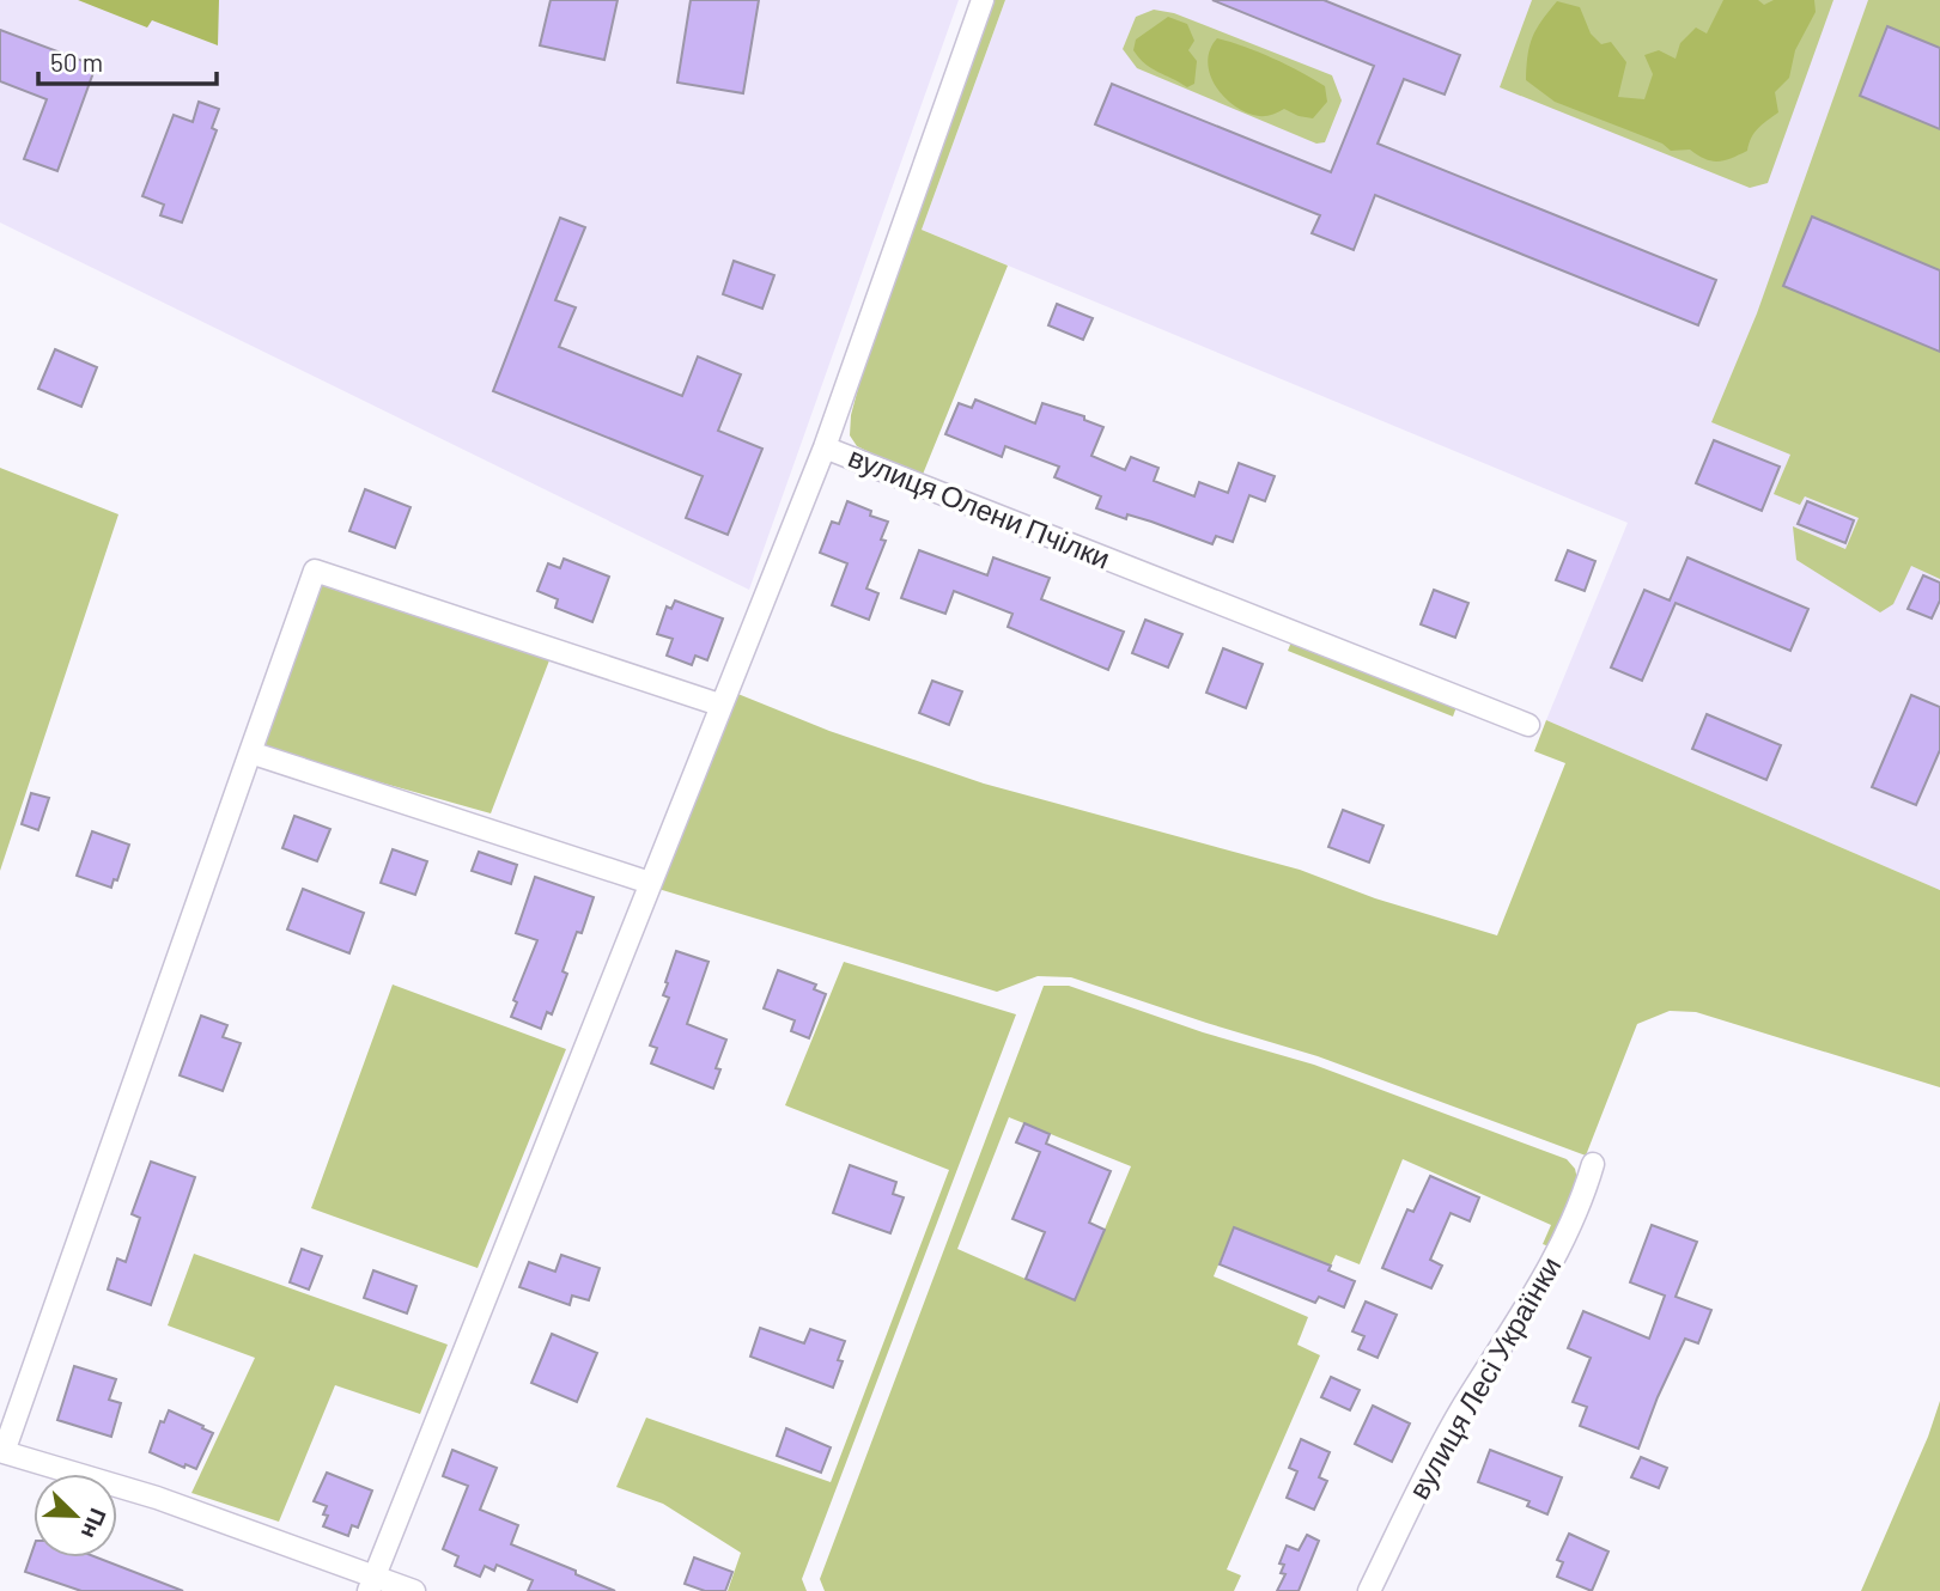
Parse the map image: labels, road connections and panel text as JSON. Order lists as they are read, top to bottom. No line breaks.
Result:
{"streets":{"street":["вулиця Олени Пчілки","вулиця Лесі Українки"]},"scale_bar":"50 m","north":"bottom right"}
